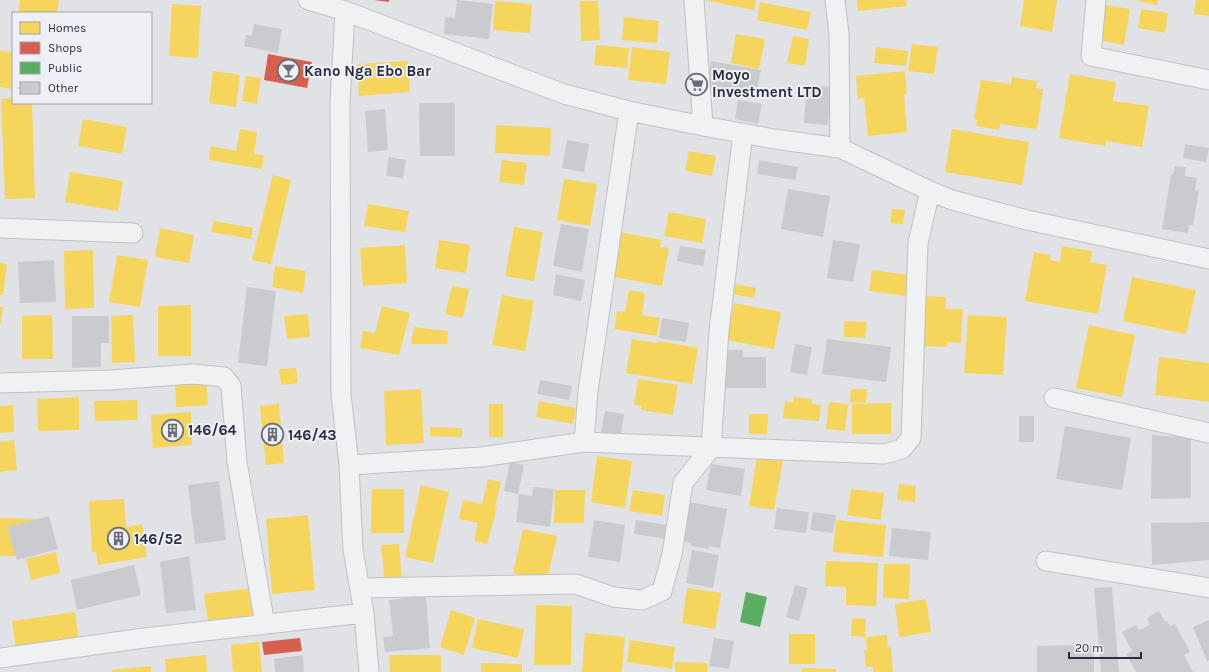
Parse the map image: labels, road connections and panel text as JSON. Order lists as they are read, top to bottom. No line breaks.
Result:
{"places":{"bar":["Kano Nga Ebo Bar"],"supermarket":["Moyo Investment LTD"],"building":["146/64","146/43","146/52"]},"legend":["Homes","Shops","Public","Other"],"scale_bar":"20 m"}
